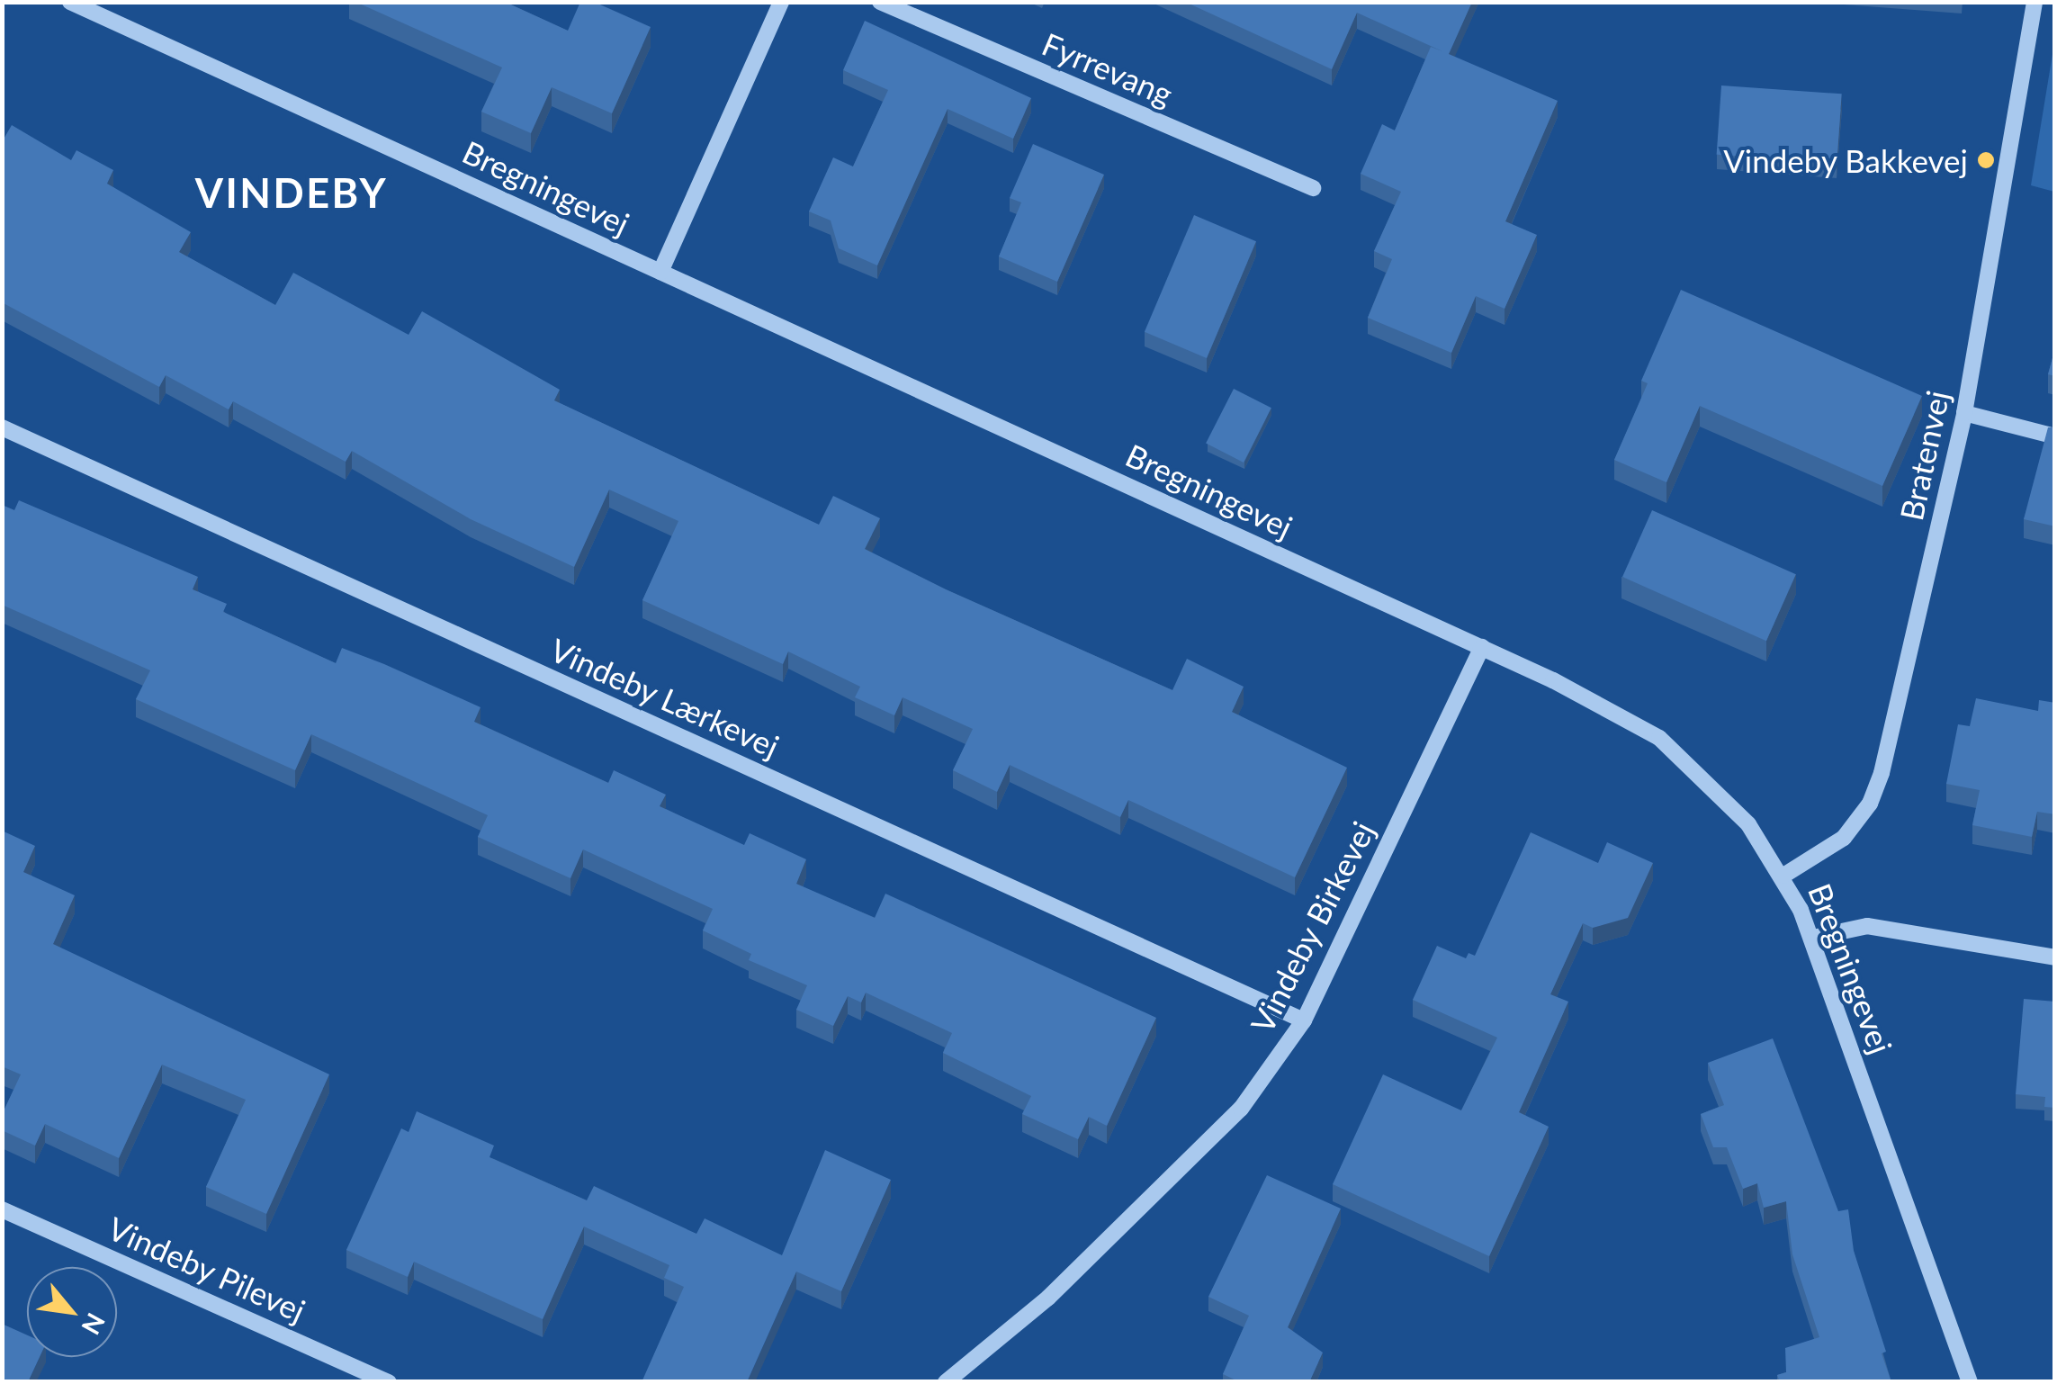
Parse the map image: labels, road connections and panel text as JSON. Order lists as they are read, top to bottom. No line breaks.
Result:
{"streets":{"street":["Fyrrevang","Bregningevej","Bratenvej","Vindeby Lærkevej","Vindeby Birkevej","Vindeby Pilevej"]},"crossings":[["Bregningevej","Bratenvej"],["Bregningevej","Vindeby Birkevej"],["Vindeby Lærkevej","Vindeby Birkevej"]],"districts":["VINDEBY"],"places":["Vindeby Bakkevej"],"north":"bottom right"}
